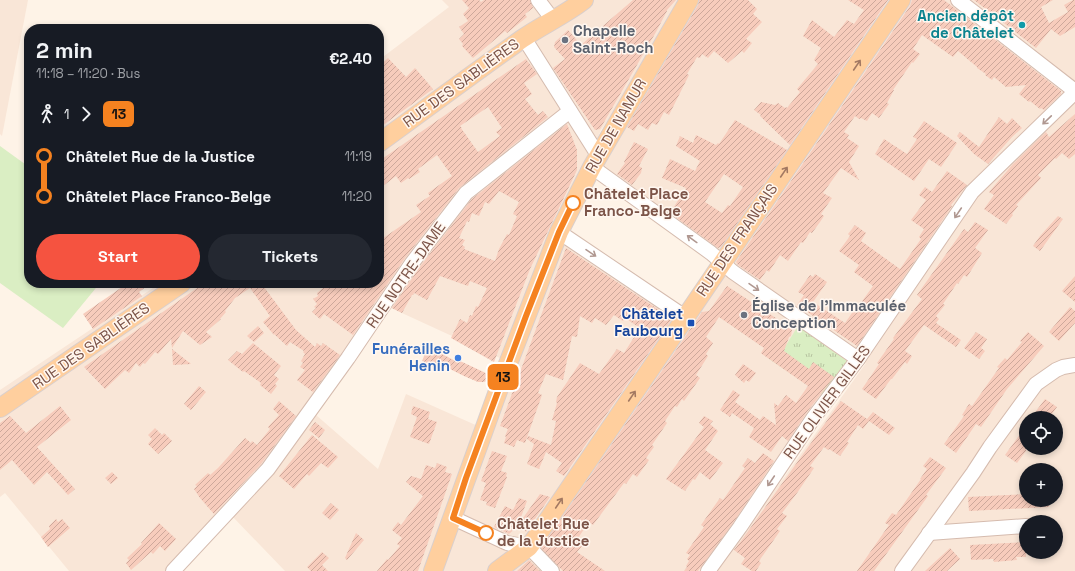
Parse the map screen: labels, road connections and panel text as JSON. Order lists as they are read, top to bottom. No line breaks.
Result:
{"streets":{"main road":["RUE DES SABLIÈRES","RUE DE NAMUR","RUE DES FRANÇAIS"],"street":["RUE NOTRE-DAME","RUE OLIVIER GILLES"]},"one_way":["RUE DES FRANÇAIS","RUE OLIVIER GILLES"],"places":{"other":["Ancien dépôt de Châtelet","Chapelle Saint-Roch","Châtelet Place Franco-Belge","Église de l'Immaculée Conception","Funérailles Henin","Châtelet Rue de la Justice"],"transit":["Châtelet Faubourg"]},"lines":["bus line 13"],"page":{"on_map":"13","heading":["2 min","11:18 – 11:20 · Bus","€2.40"],"legs":["1","13"],"list":[{"name":"Châtelet Rue de la Justice","value":"11:19"},{"name":"Châtelet Place Franco-Belge","value":"11:20"}],"buttons":["Start","Tickets"],"map_buttons":["+","−"]}}
